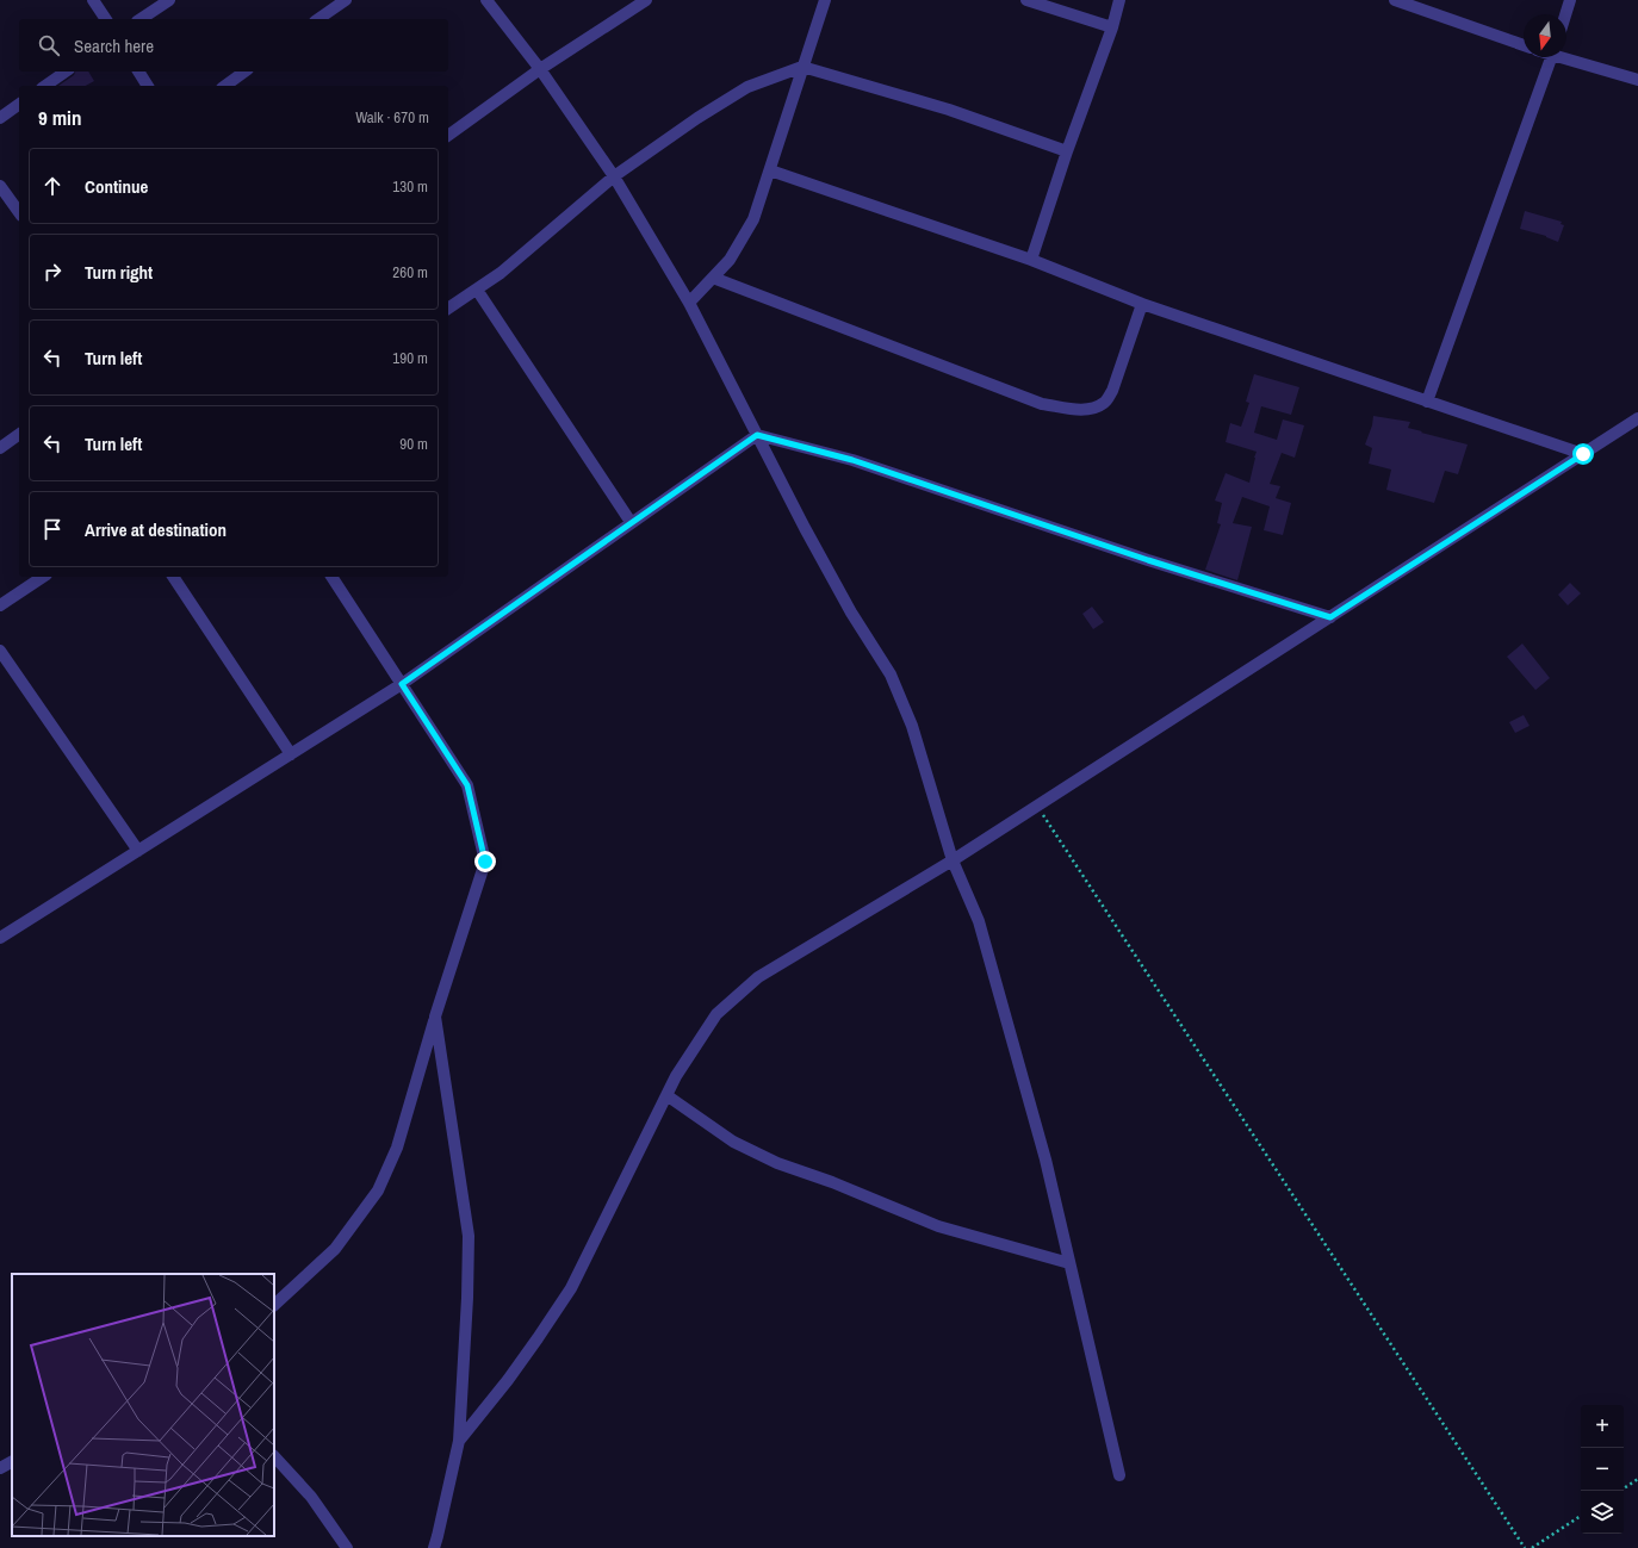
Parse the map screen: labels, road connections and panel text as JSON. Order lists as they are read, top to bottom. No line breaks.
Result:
{"north":"bottom","page":{"search":"Search here","heading":["9 min","Walk · 670 m"],"list":[["Continue","130 m"],["Turn right","260 m"],["Turn left","190 m"],["Turn left","90 m"],"Arrive at destination"],"map_buttons":["+","−"]}}
